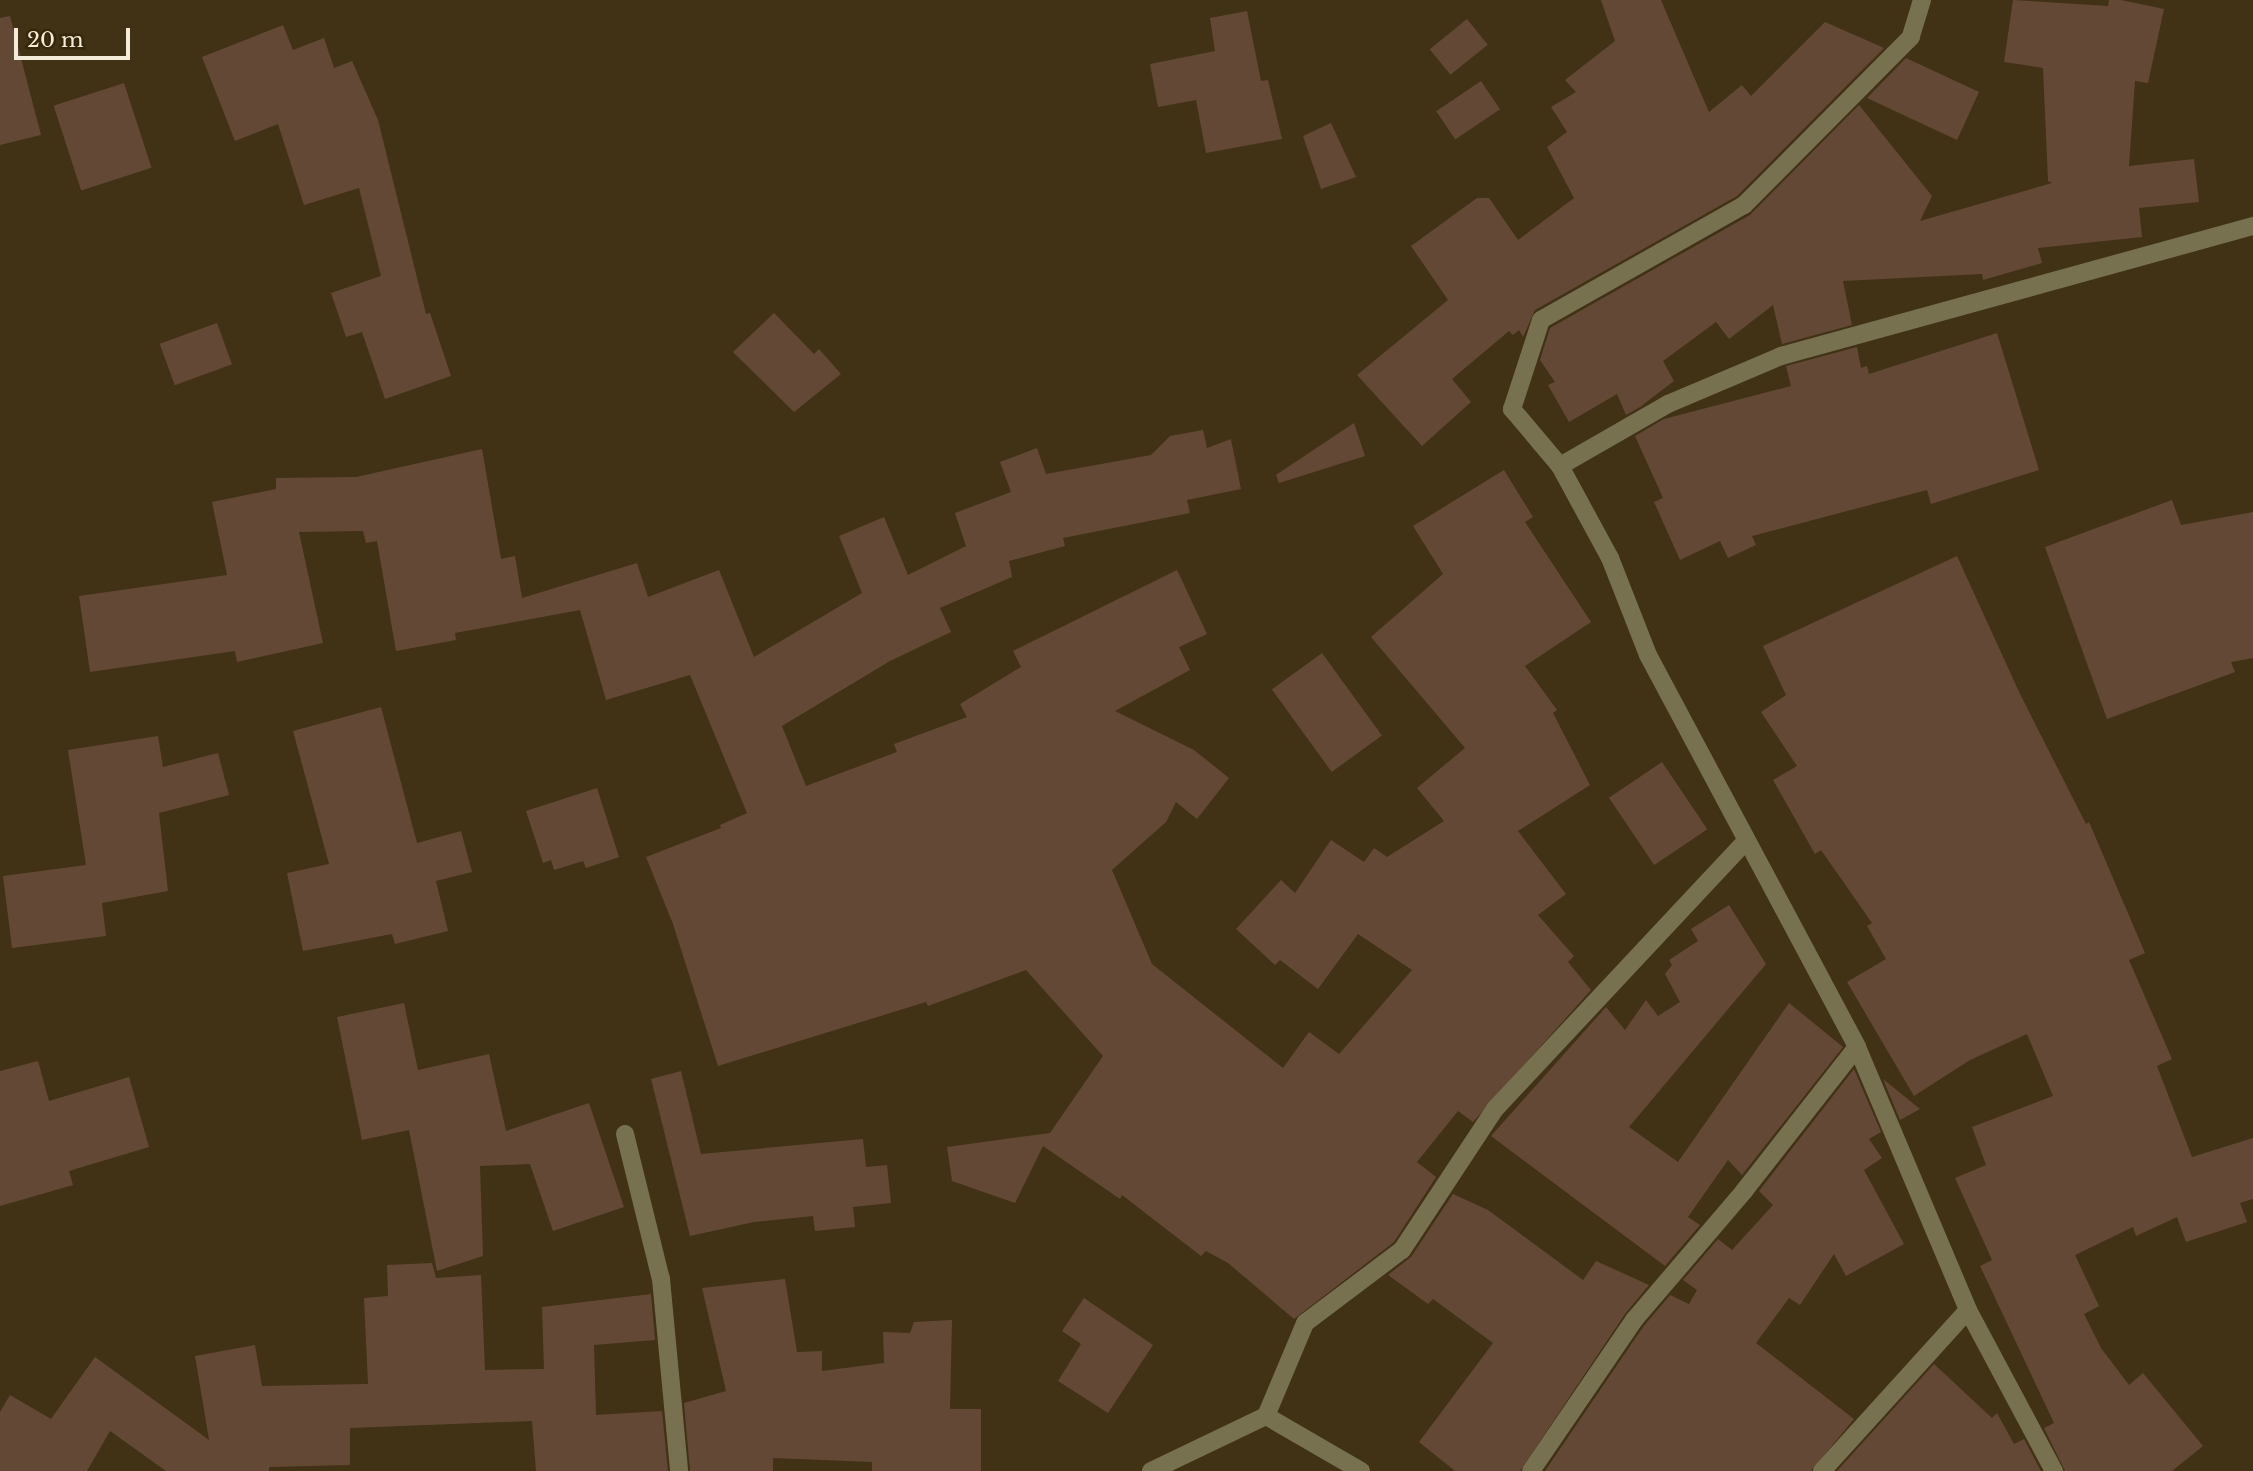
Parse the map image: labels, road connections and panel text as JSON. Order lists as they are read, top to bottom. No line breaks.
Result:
{"scale_bar":"20 m"}
